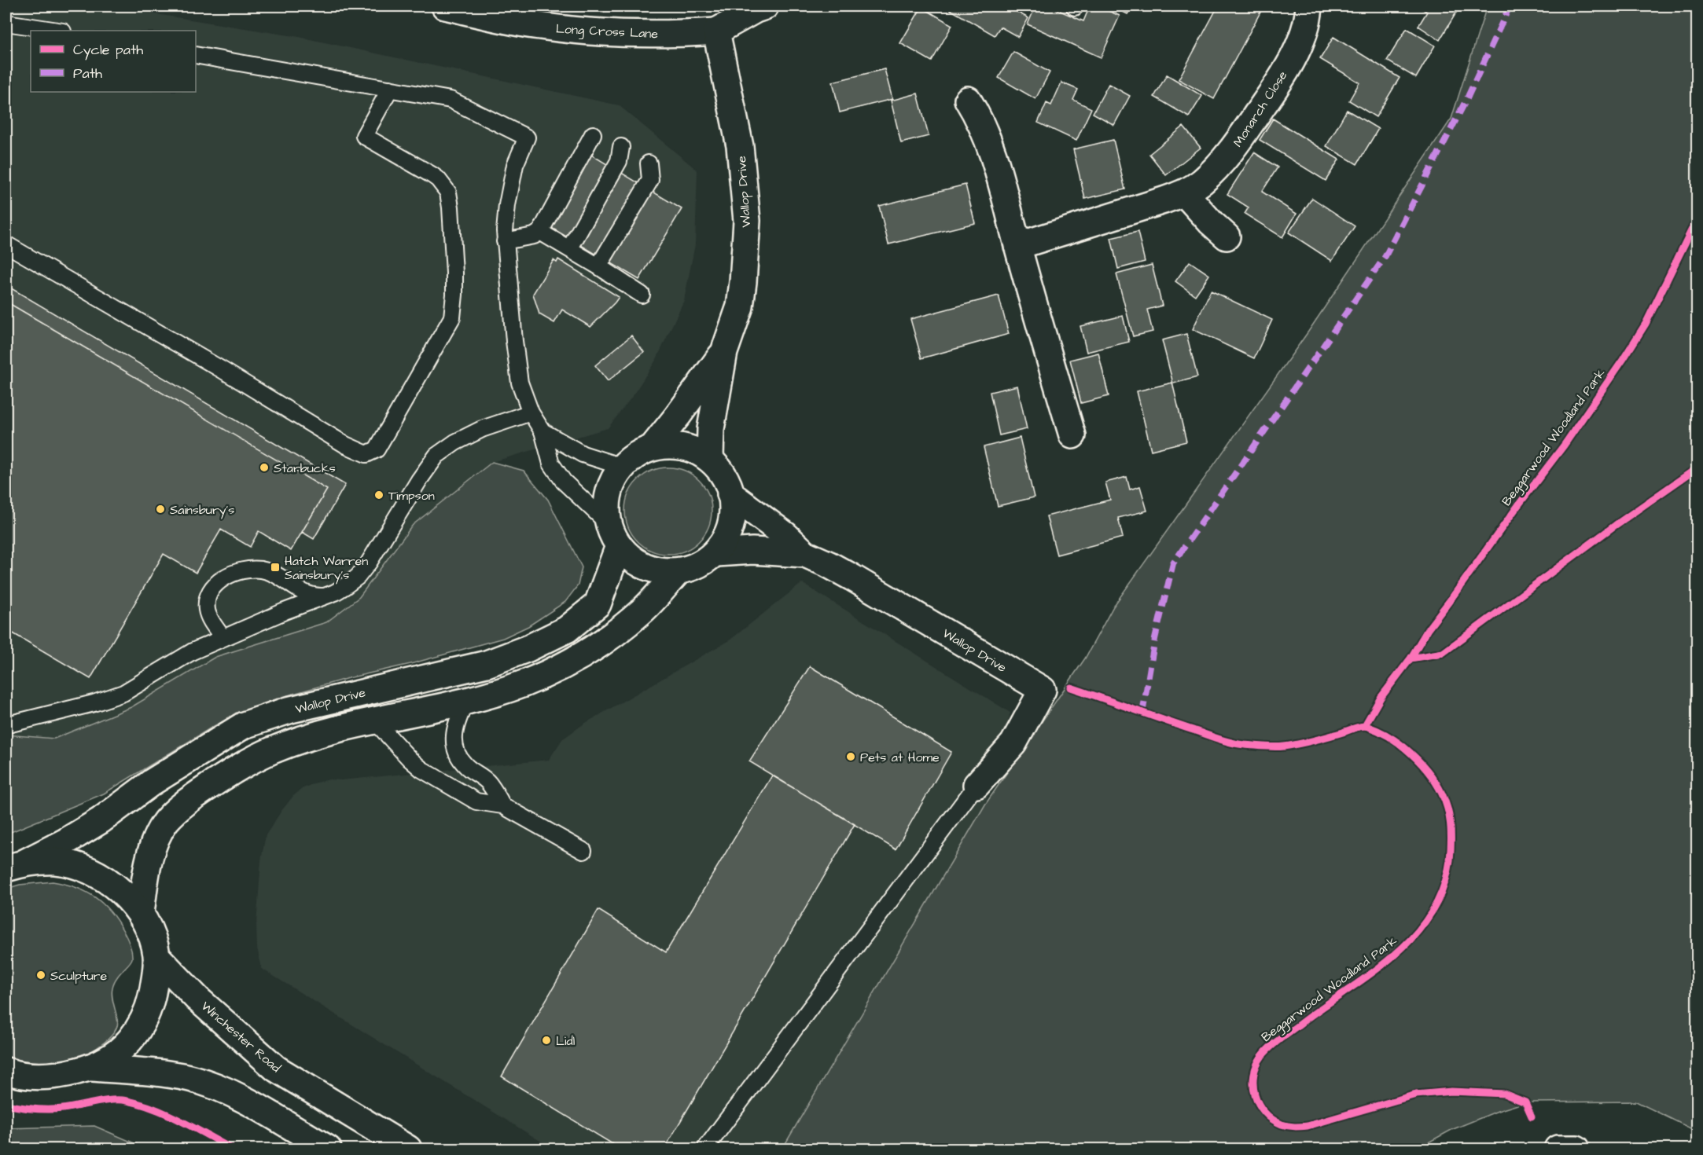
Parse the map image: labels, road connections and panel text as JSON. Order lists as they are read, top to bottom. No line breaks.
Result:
{"streets":{"street":["Long Cross Lane","Monarch Close","Wallop Drive","Winchester Road"],"cycle path":["Beggarwood Woodland Park"]},"crossings":[["Long Cross Lane","Wallop Drive"]],"places":{"other":["Starbucks","Timpson","Sainsbury's","Pets at Home","Sculpture","Lidl"],"transit":["Hatch Warren Sainsbury's"]},"legend":["Cycle path","Path"]}
